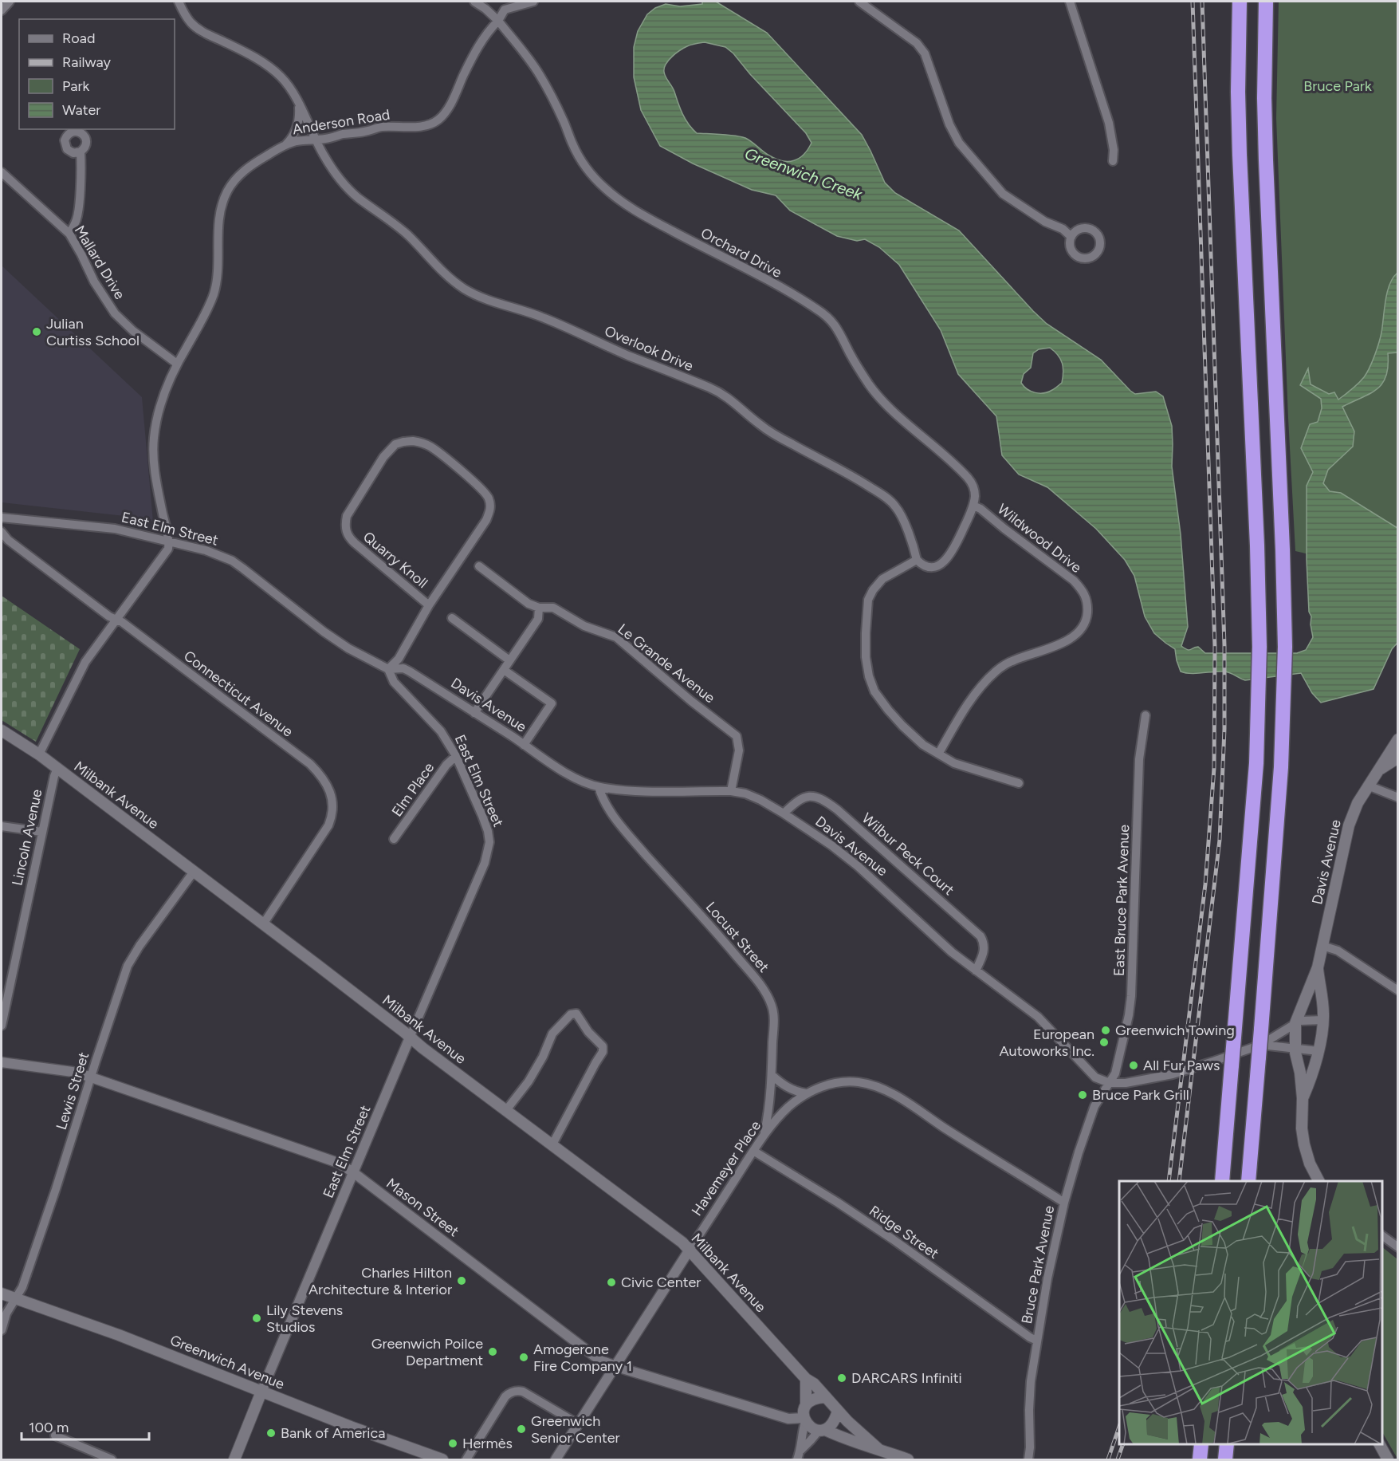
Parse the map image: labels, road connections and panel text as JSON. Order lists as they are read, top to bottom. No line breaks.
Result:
{"streets":{"main road":["Davis Avenue","Milbank Avenue","Mason Street","Greenwich Avenue"],"street":["Anderson Road","Orchard Drive","Mallard Drive","Overlook Drive","East Elm Street","Wildwood Drive","Quarry Knoll","Le Grande Avenue","Connecticut Avenue","Elm Place","Lincoln Avenue","Wilbur Peck Court","East Bruce Park Avenue","Locust Street","Lewis Street","Havemeyer Place","Ridge Street","Bruce Park Avenue"]},"crossings":[["Anderson Road","Orchard Drive"],["Anderson Road","Mallard Drive"],["Anderson Road","Overlook Drive"],["Anderson Road","East Elm Street"],["Orchard Drive","Wildwood Drive"],["East Elm Street","Quarry Knoll"],["East Elm Street","Davis Avenue"],["East Elm Street","Elm Place"],["East Elm Street","Milbank Avenue"],["East Elm Street","Mason Street"],["East Elm Street","Greenwich Avenue"],["Quarry Knoll","Davis Avenue"],["Le Grande Avenue","Davis Avenue"],["Connecticut Avenue","Milbank Avenue"],["Davis Avenue","Wilbur Peck Court"],["Davis Avenue","East Bruce Park Avenue"],["Davis Avenue","Locust Street"],["Davis Avenue","Bruce Park Avenue"],["Milbank Avenue","Lincoln Avenue"],["Milbank Avenue","Lewis Street"],["Milbank Avenue","Havemeyer Place"],["Milbank Avenue","Mason Street"],["East Bruce Park Avenue","Bruce Park Avenue"],["Locust Street","Havemeyer Place"],["Lewis Street","Mason Street"],["Lewis Street","Greenwich Avenue"],["Havemeyer Place","Mason Street"],["Havemeyer Place","Ridge Street"],["Havemeyer Place","Bruce Park Avenue"],["Ridge Street","Bruce Park Avenue"]],"water":["Greenwich Creek"],"parks":["Bruce Park"],"places":["Julian Curtiss School","Greenwich Towing","European Autoworks Inc.","All Fur Paws","Bruce Park Grill","Charles Hilton Architecture & Interior","Civic Center","Lily Stevens Studios","Greenwich Poilce Department","Amogerone Fire Company 1","DARCARS Infiniti","Greenwich Senior Center","Bank of America","Hermès"],"legend":["Road","Railway","Park","Water"],"scale_bar":"100 m"}
